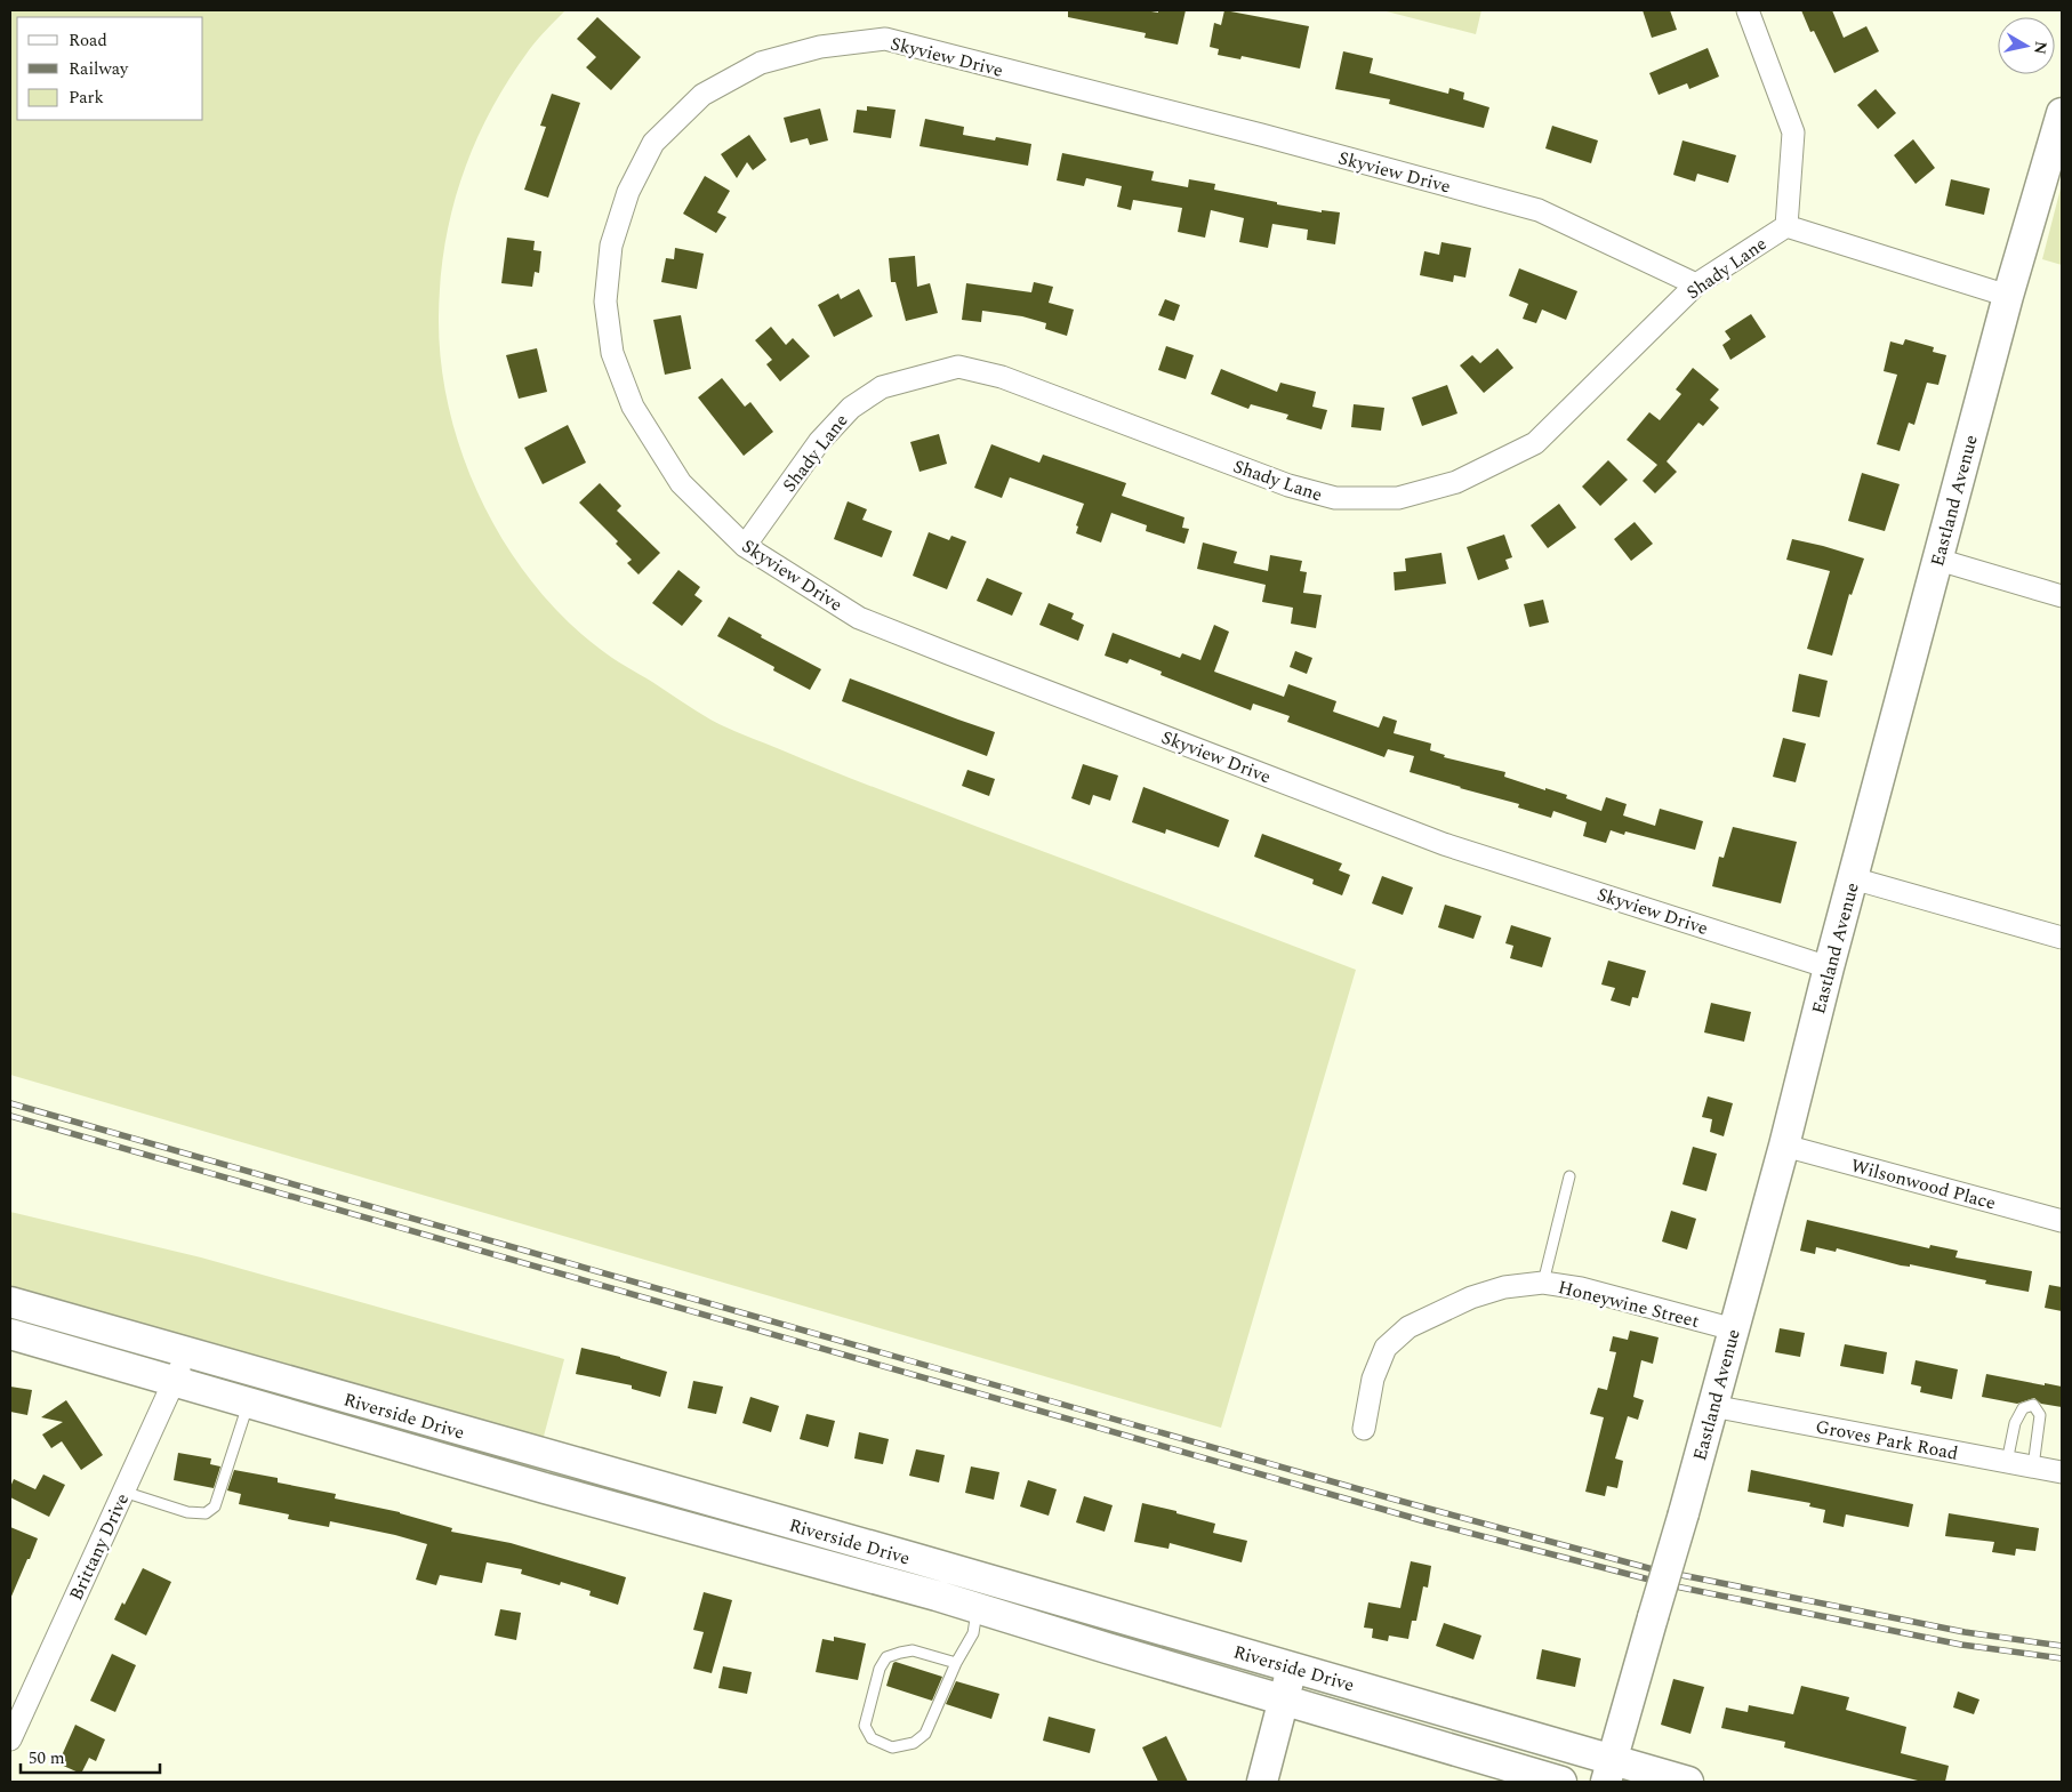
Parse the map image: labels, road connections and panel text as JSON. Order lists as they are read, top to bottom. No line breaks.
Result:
{"streets":{"street":["Skyview Drive","Shady Lane","Eastland Avenue","Wilsonwood Place","Honeywine Street","Riverside Drive","Groves Park Road","Brittany Drive"]},"crossings":[["Skyview Drive","Shady Lane"],["Skyview Drive","Eastland Avenue"],["Shady Lane","Eastland Avenue"],["Eastland Avenue","Wilsonwood Place"],["Eastland Avenue","Honeywine Street"],["Eastland Avenue","Riverside Drive"],["Eastland Avenue","Groves Park Road"],["Riverside Drive","Brittany Drive"]],"legend":["Road","Railway","Park"],"scale_bar":"50 m","north":"right"}
